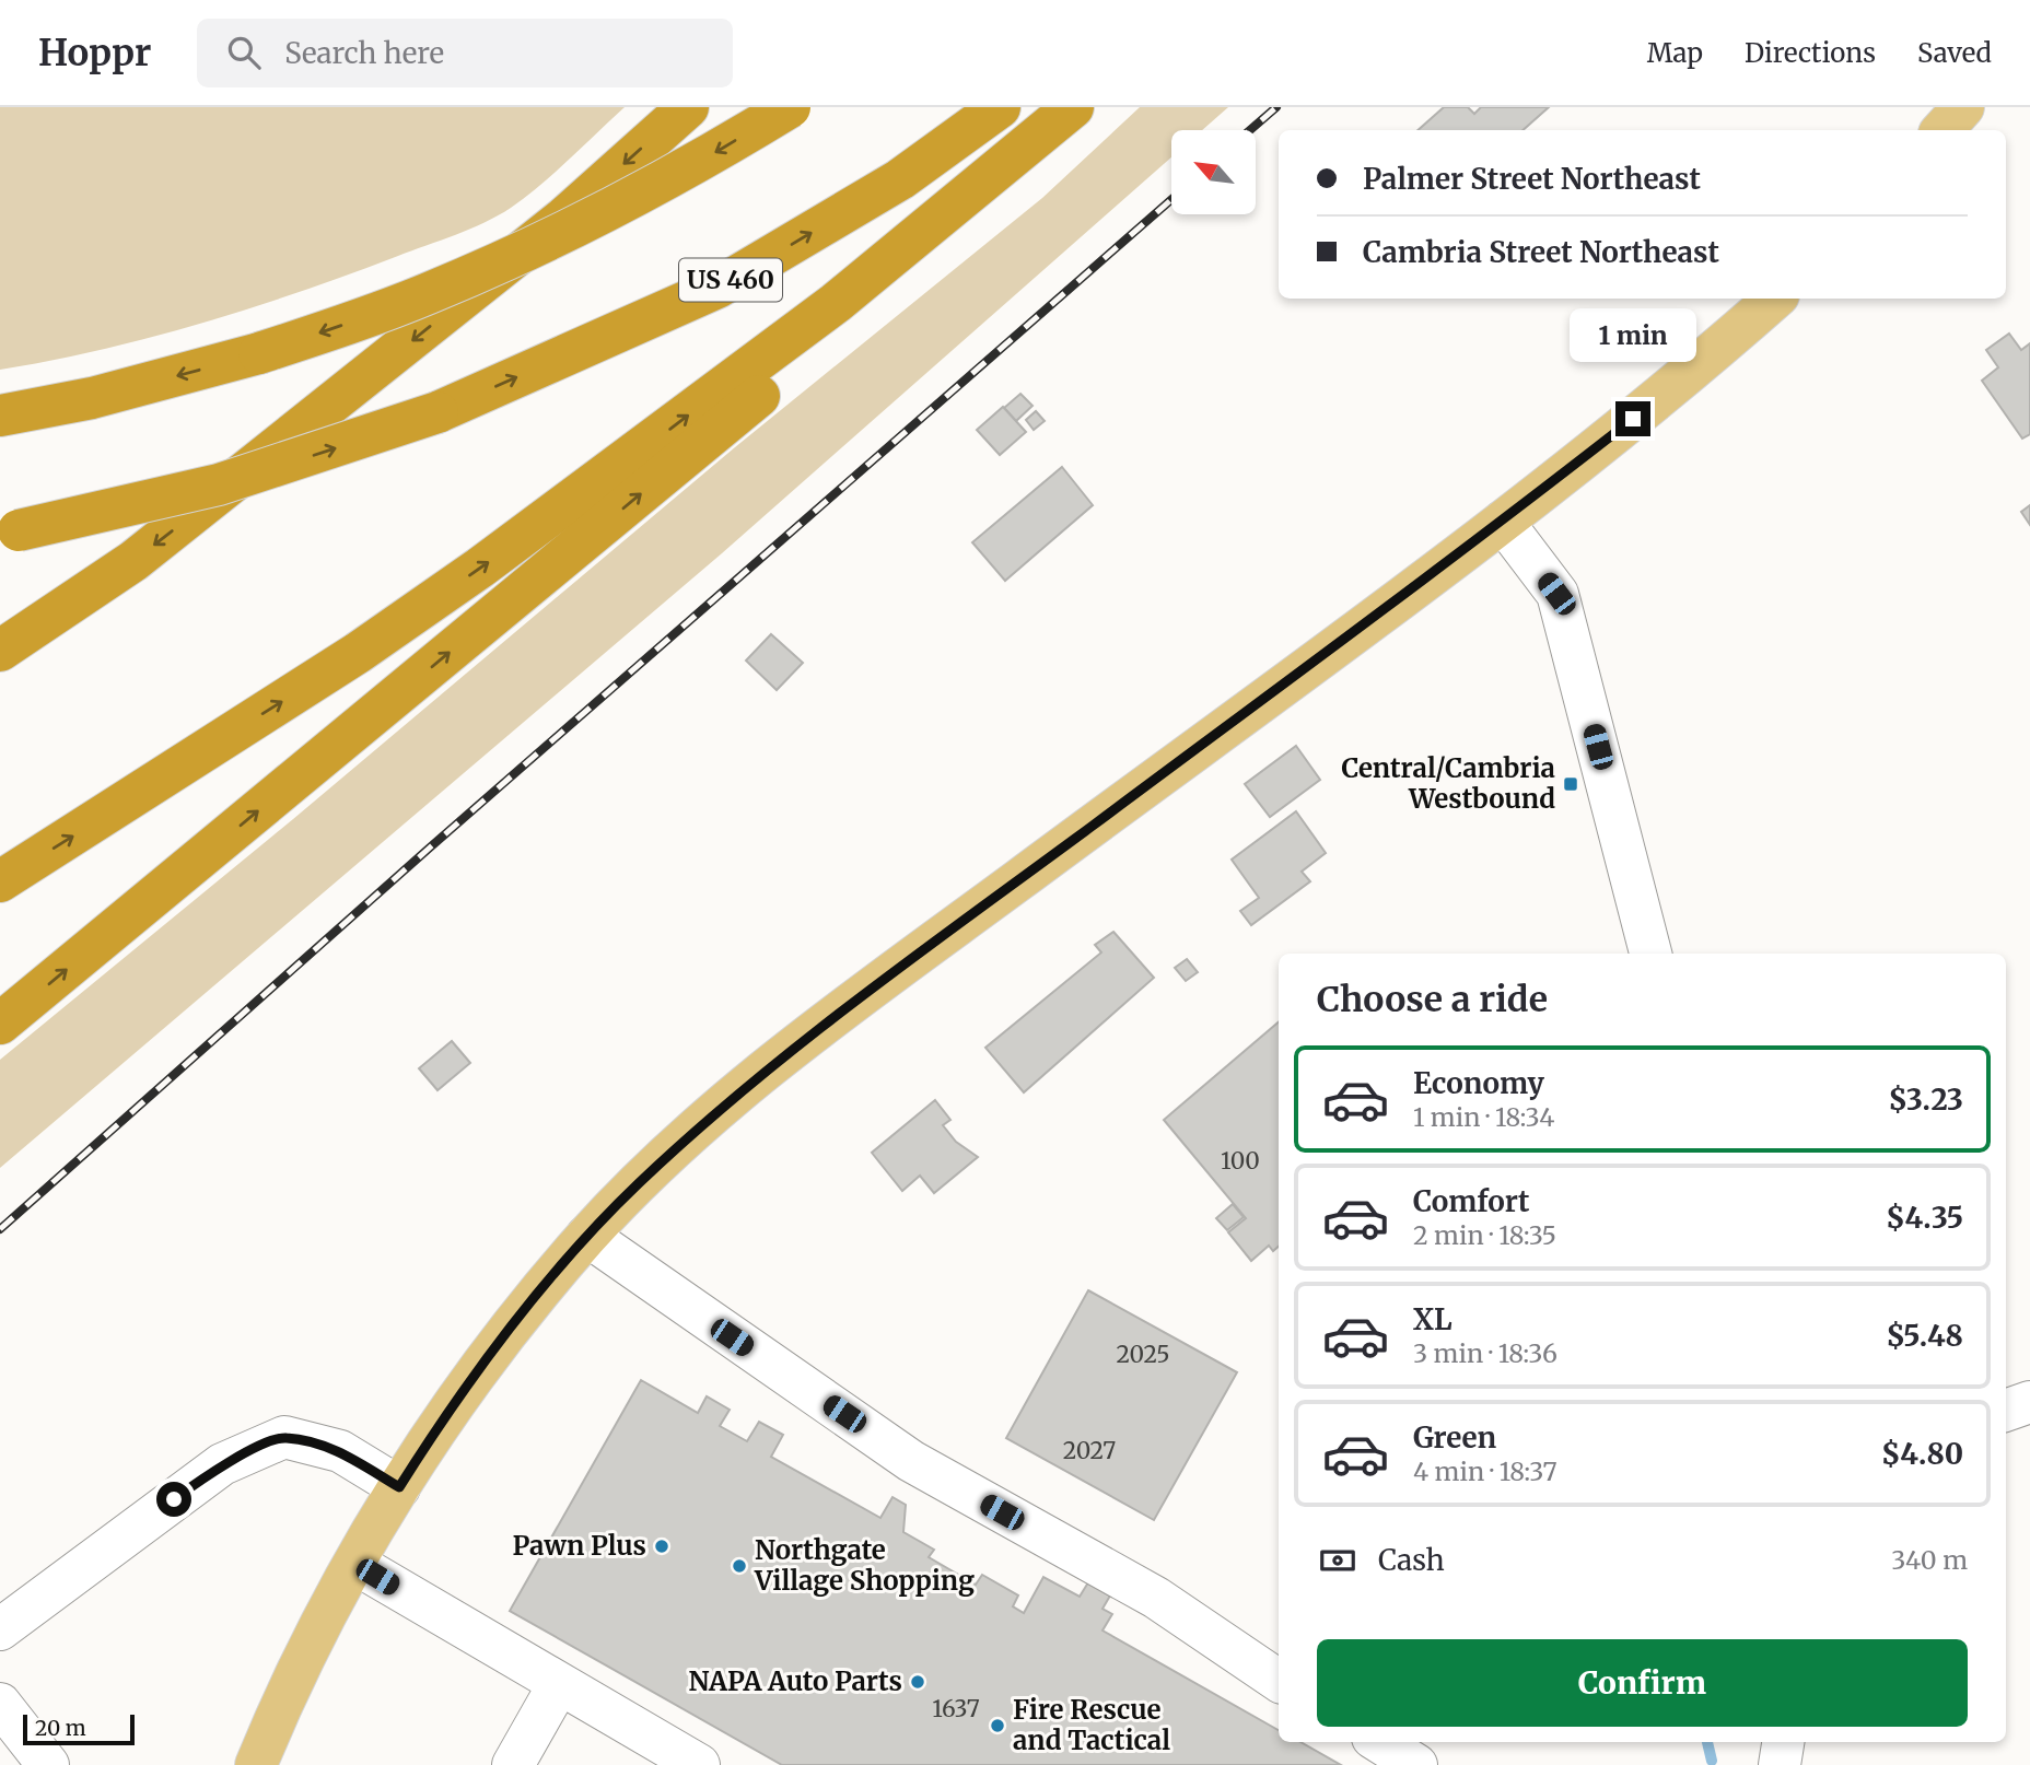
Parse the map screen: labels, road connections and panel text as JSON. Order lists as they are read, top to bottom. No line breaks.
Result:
{"streets":{"highway":["US 460"]},"places":{"transit":["Central/Cambria Westbound"],"other":["Pawn Plus","Northgate Village Shopping","NAPA Auto Parts","Fire Rescue and Tactical"]},"house_numbers":["100","2025","2027","1637"],"scale_bar":"20 m","north":"top left","page":{"header":"Hoppr","search":"Search here","nav":["Map","Directions","Saved"],"banner":["Palmer Street Northeast","Cambria Street Northeast"],"bubble":"1 min","heading":"Choose a ride","list":[{"name":"Economy","note":"1 min · 18:34","value":"$3.23"},{"name":"Comfort","note":"2 min · 18:35","value":"$4.35"},{"name":"XL","note":"3 min · 18:36","value":"$5.48"},{"name":"Green","note":"4 min · 18:37","value":"$4.80"}],"pay":["Cash","340 m"],"buttons":"Confirm","scale":"20 m"}}
